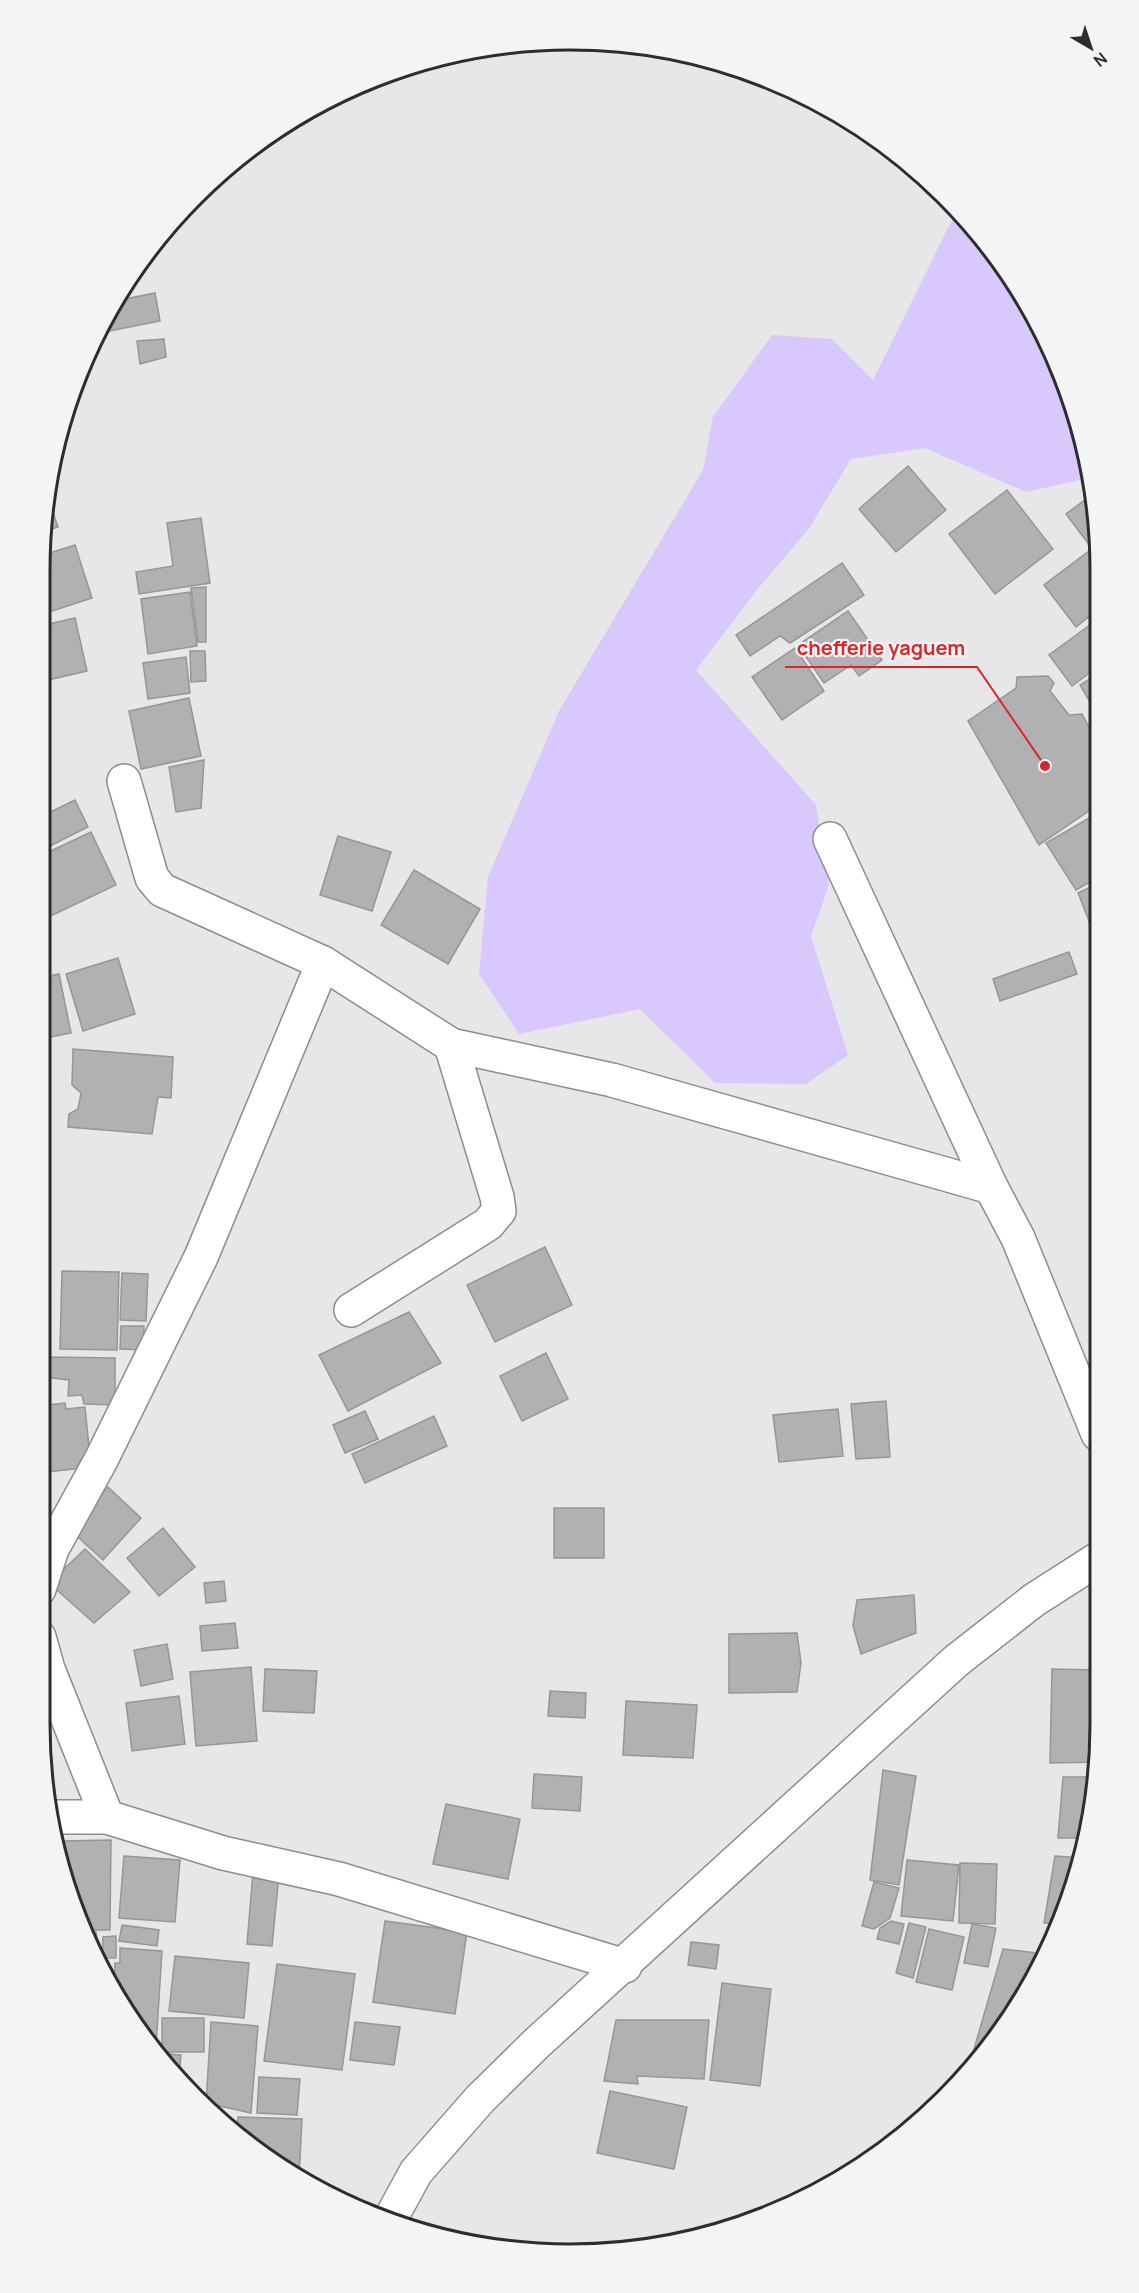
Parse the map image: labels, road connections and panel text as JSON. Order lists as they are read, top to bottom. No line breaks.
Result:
{"places":["chefferie yaguem"],"north":"bottom right"}
